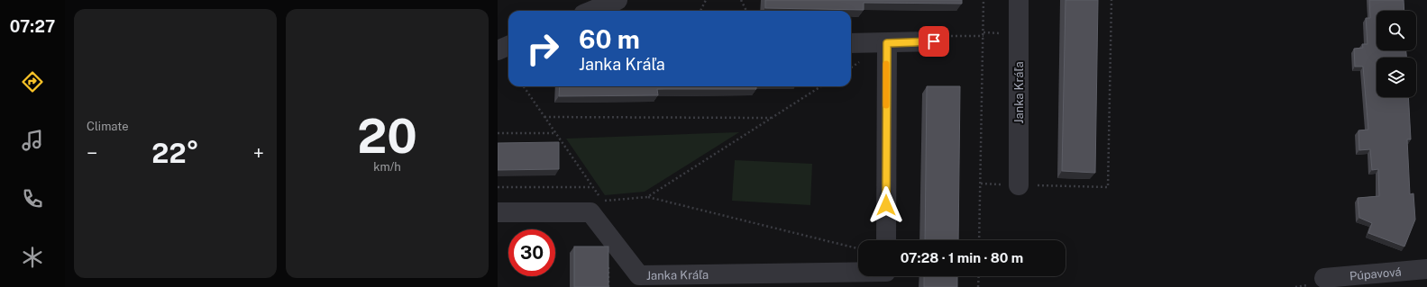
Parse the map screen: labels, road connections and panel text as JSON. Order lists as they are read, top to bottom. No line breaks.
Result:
{"streets":{"street":["Janka Kráľa","Púpavová"]},"page":{"tabs":"07:27","tile":["Climate",["20","km/h"]],"turn":["60 m","Janka Kráľa"],"heat":["−","22°","+"],"limit":"30","trip":"07:28 · 1 min · 80 m"}}
